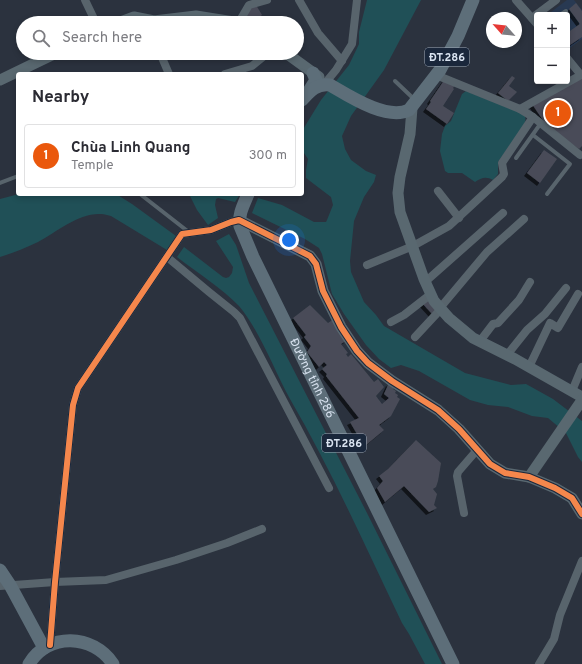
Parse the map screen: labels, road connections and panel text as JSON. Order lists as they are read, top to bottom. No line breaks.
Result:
{"streets":{"main road":["ĐT.286","Đường tỉnh 286"]},"north":"top left","page":{"map_buttons":["+","−"],"search":"Search here","heading":"Nearby","pins":"1","list":[{"mark":"1","name":"Chùa Linh Quang","note":"Temple","value":"300 m"}]}}
